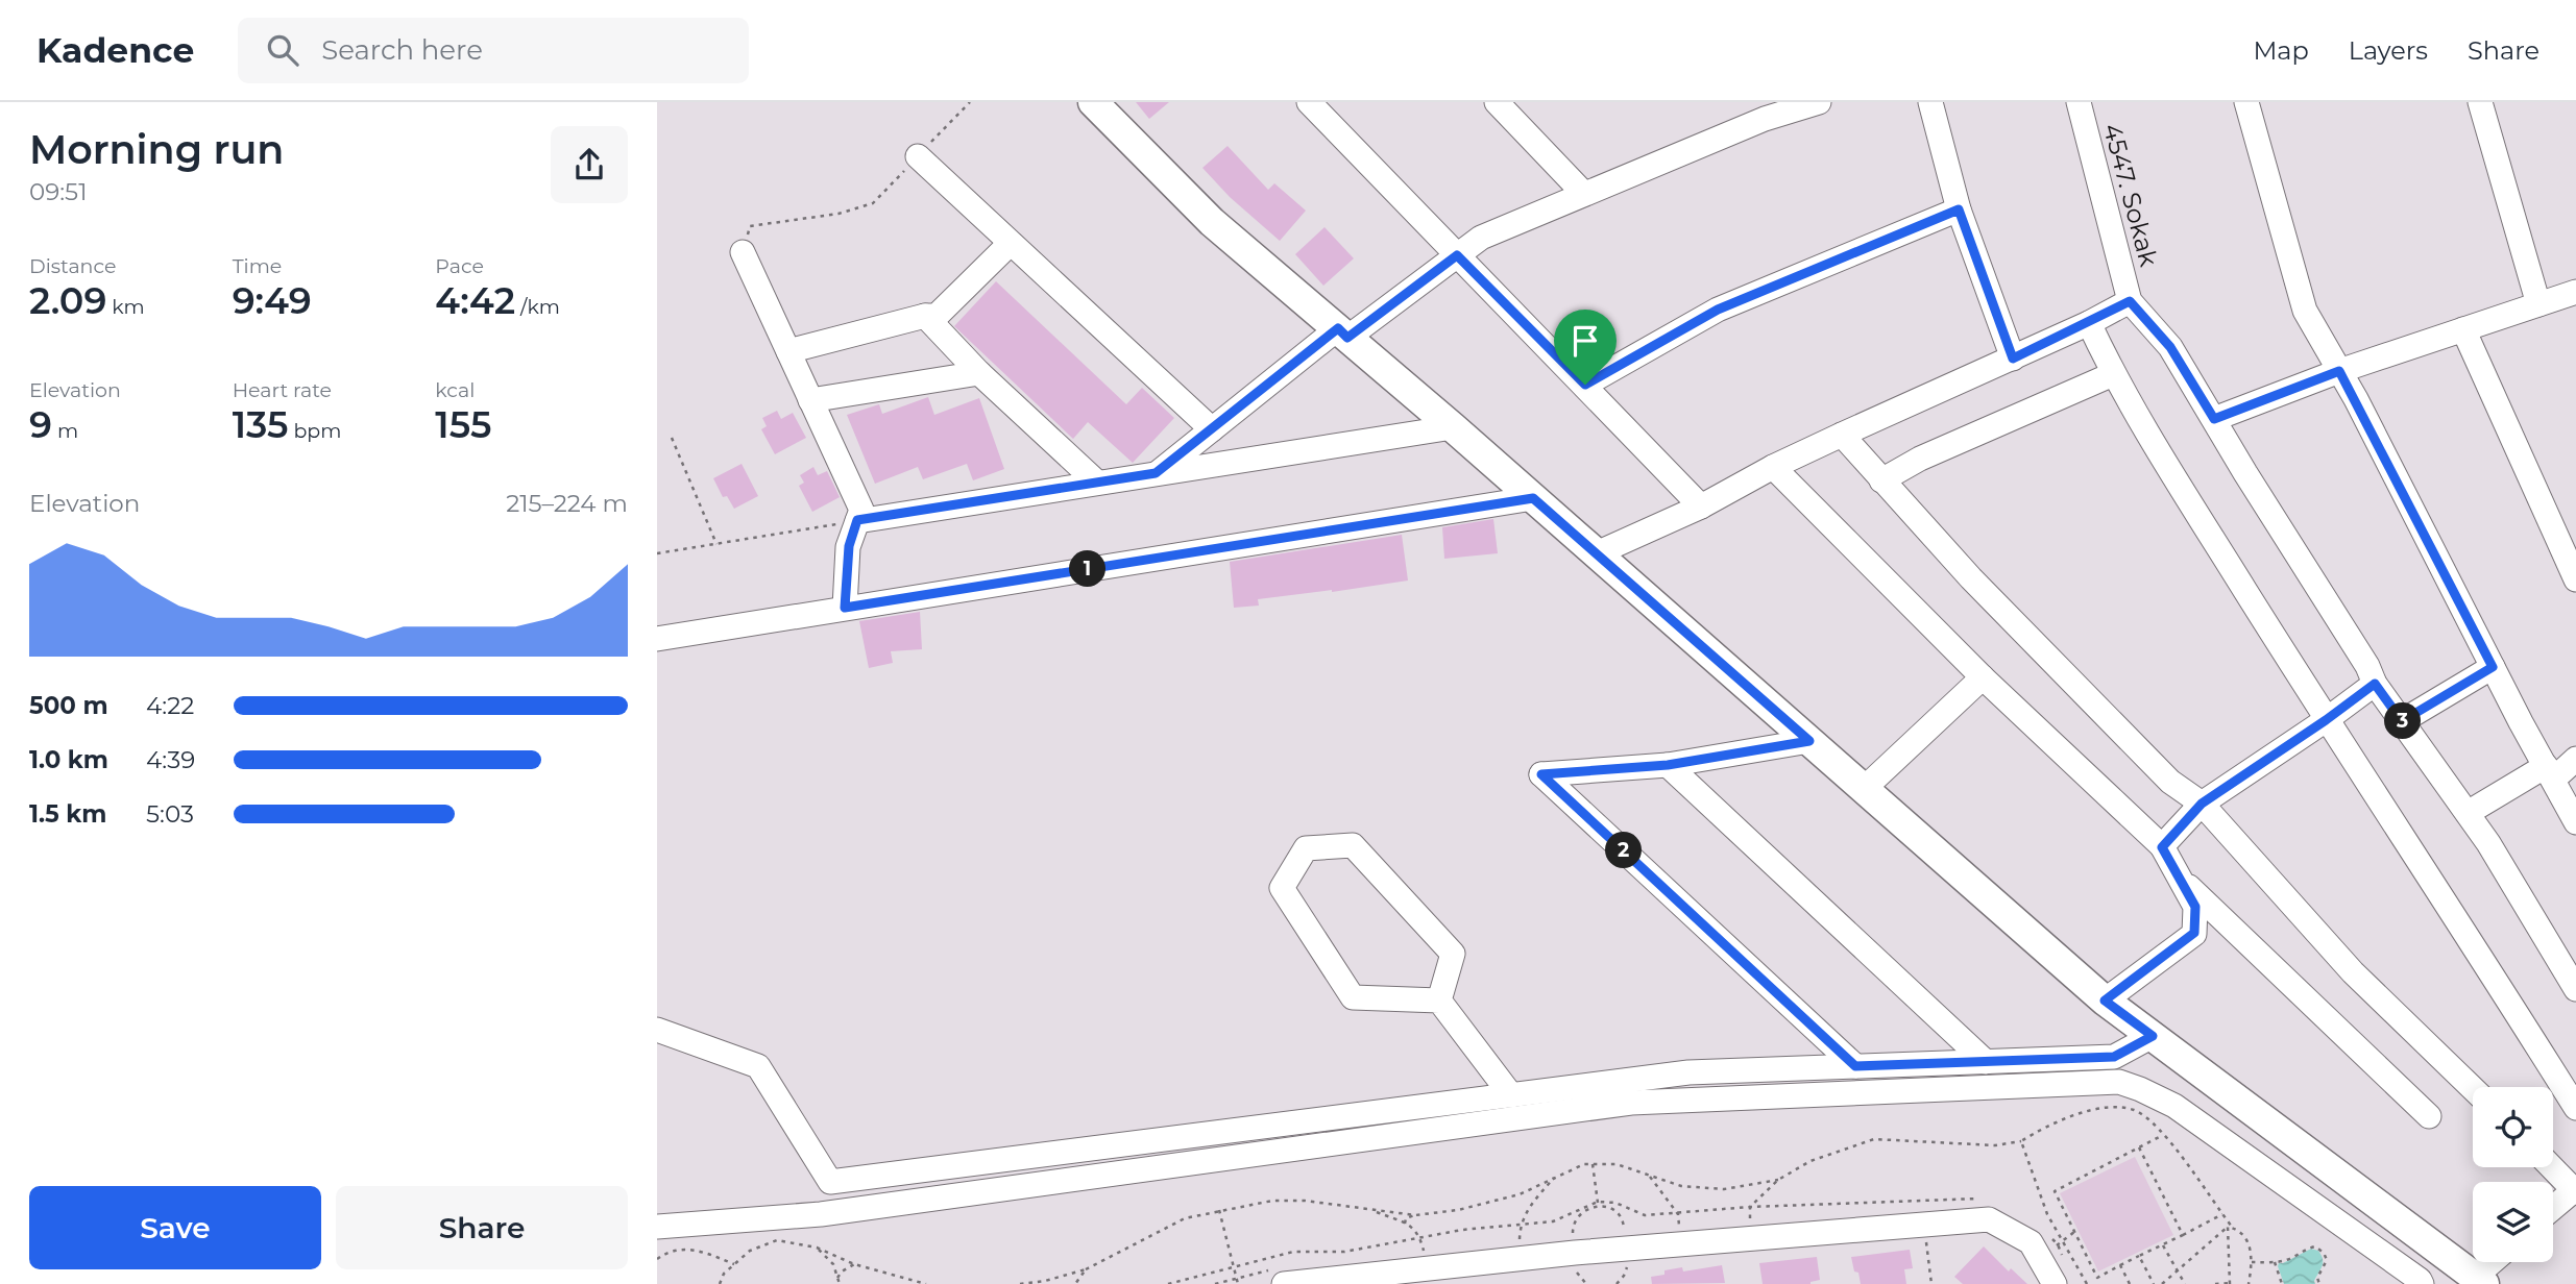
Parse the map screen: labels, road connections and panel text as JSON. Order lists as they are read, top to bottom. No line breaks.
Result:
{"streets":{"street":["4547. Sokak"]},"page":{"header":"Kadence","search":"Search here","nav":["Map","Layers","Share"],"heading":["Morning run","09:51"],"stats":[["Distance","2.09 km"],["Time","9:49"],["Pace","4:42 /km"],["Elevation","9 m"],["Heart rate","135 bpm"],["kcal","155"]],"chart":["Elevation","215–224 m"],"pins":["1","3","2"],"list":[{"name":"500 m","note":"4:22"},{"name":"1.0 km","note":"4:39"},{"name":"1.5 km","note":"5:03"}],"buttons":["Save","Share"]}}
